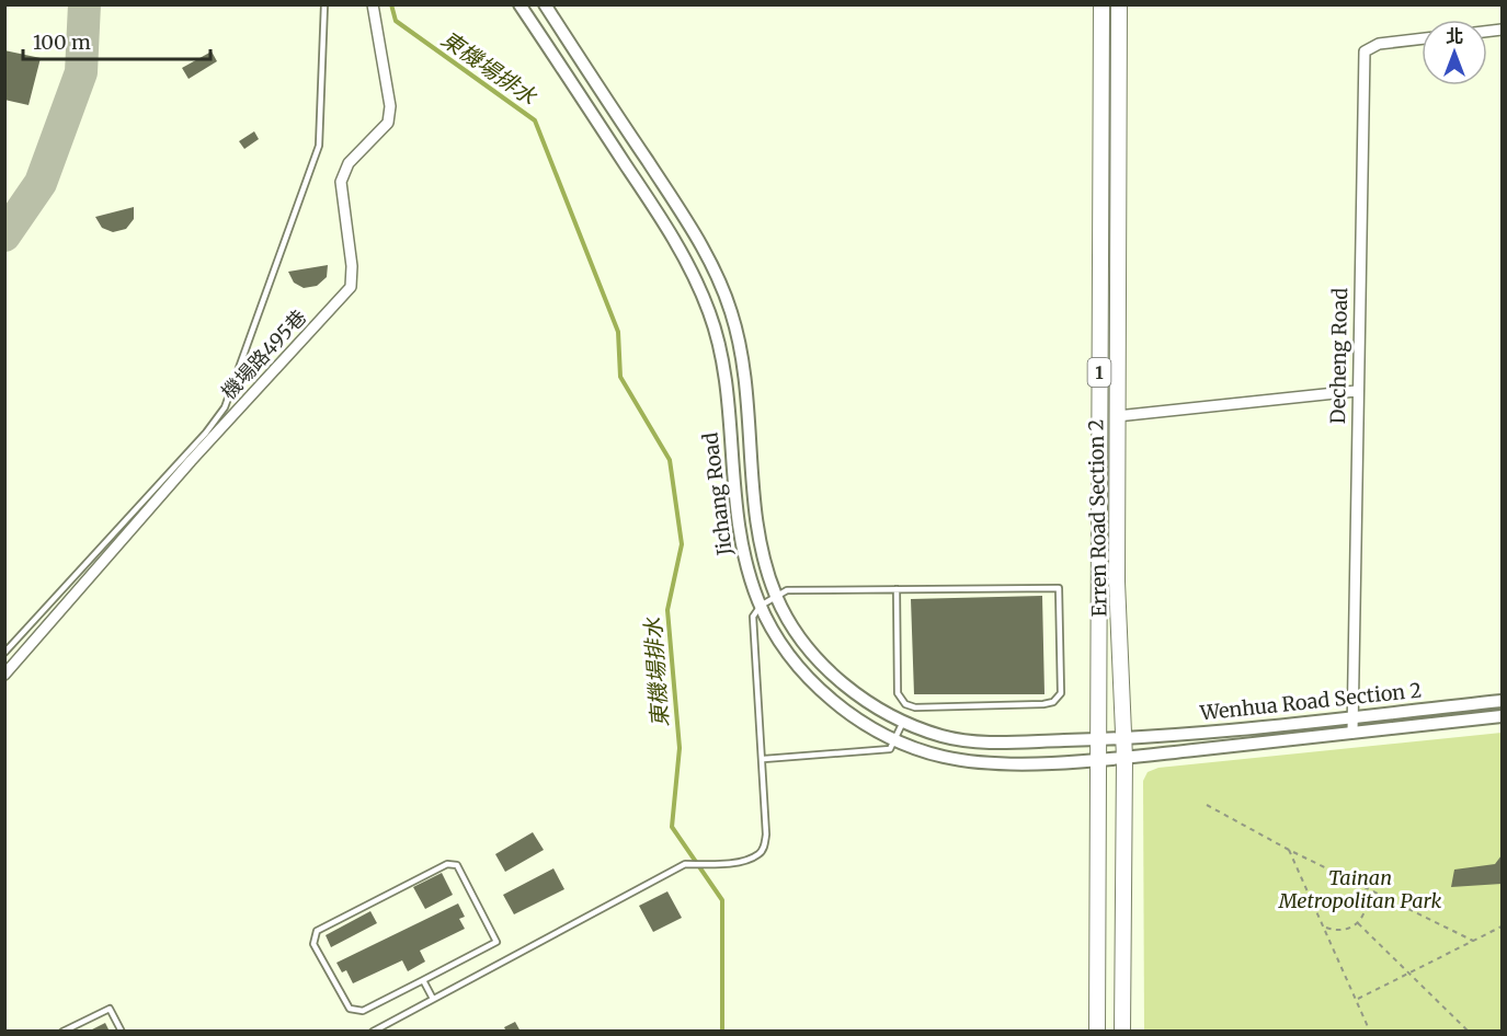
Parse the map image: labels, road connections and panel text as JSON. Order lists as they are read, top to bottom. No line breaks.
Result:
{"streets":{"main road":["1","Erren Road Section 2"],"street":["機場路495巷","Decheng Road","Jichang Road","Wenhua Road Section 2"]},"crossings":[["Decheng Road","Wenhua Road Section 2"],["Jichang Road","Erren Road Section 2"],["Jichang Road","Wenhua Road Section 2"],["Erren Road Section 2","Wenhua Road Section 2"]],"water":["東機場排水"],"parks":["Tainan Metropolitan Park"],"scale_bar":"100 m","north":"top"}
